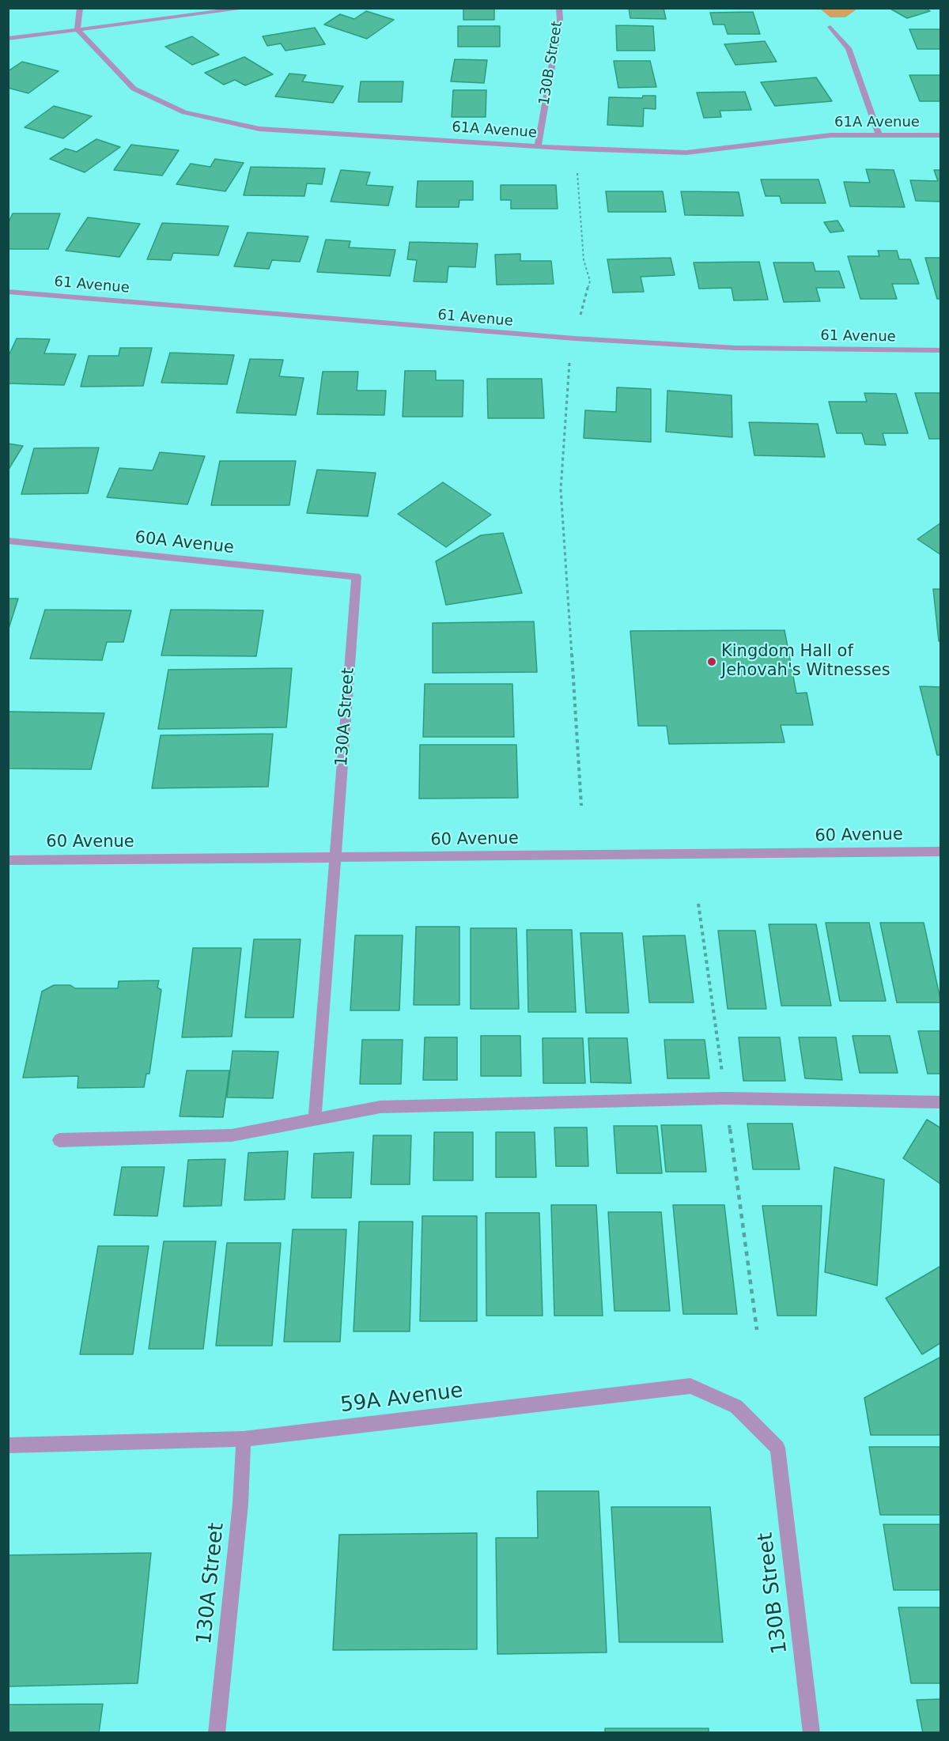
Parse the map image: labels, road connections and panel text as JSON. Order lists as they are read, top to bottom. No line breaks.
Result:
{"streets":{"street":["130B Street","61A Avenue","61 Avenue","60A Avenue","130A Street","60 Avenue","59A Avenue"]},"crossings":[["130B Street","61A Avenue"],["130B Street","59A Avenue"],["60A Avenue","130A Street"],["130A Street","60 Avenue"],["130A Street","59A Avenue"]],"places":["Kingdom Hall of Jehovah's Witnesses"]}
